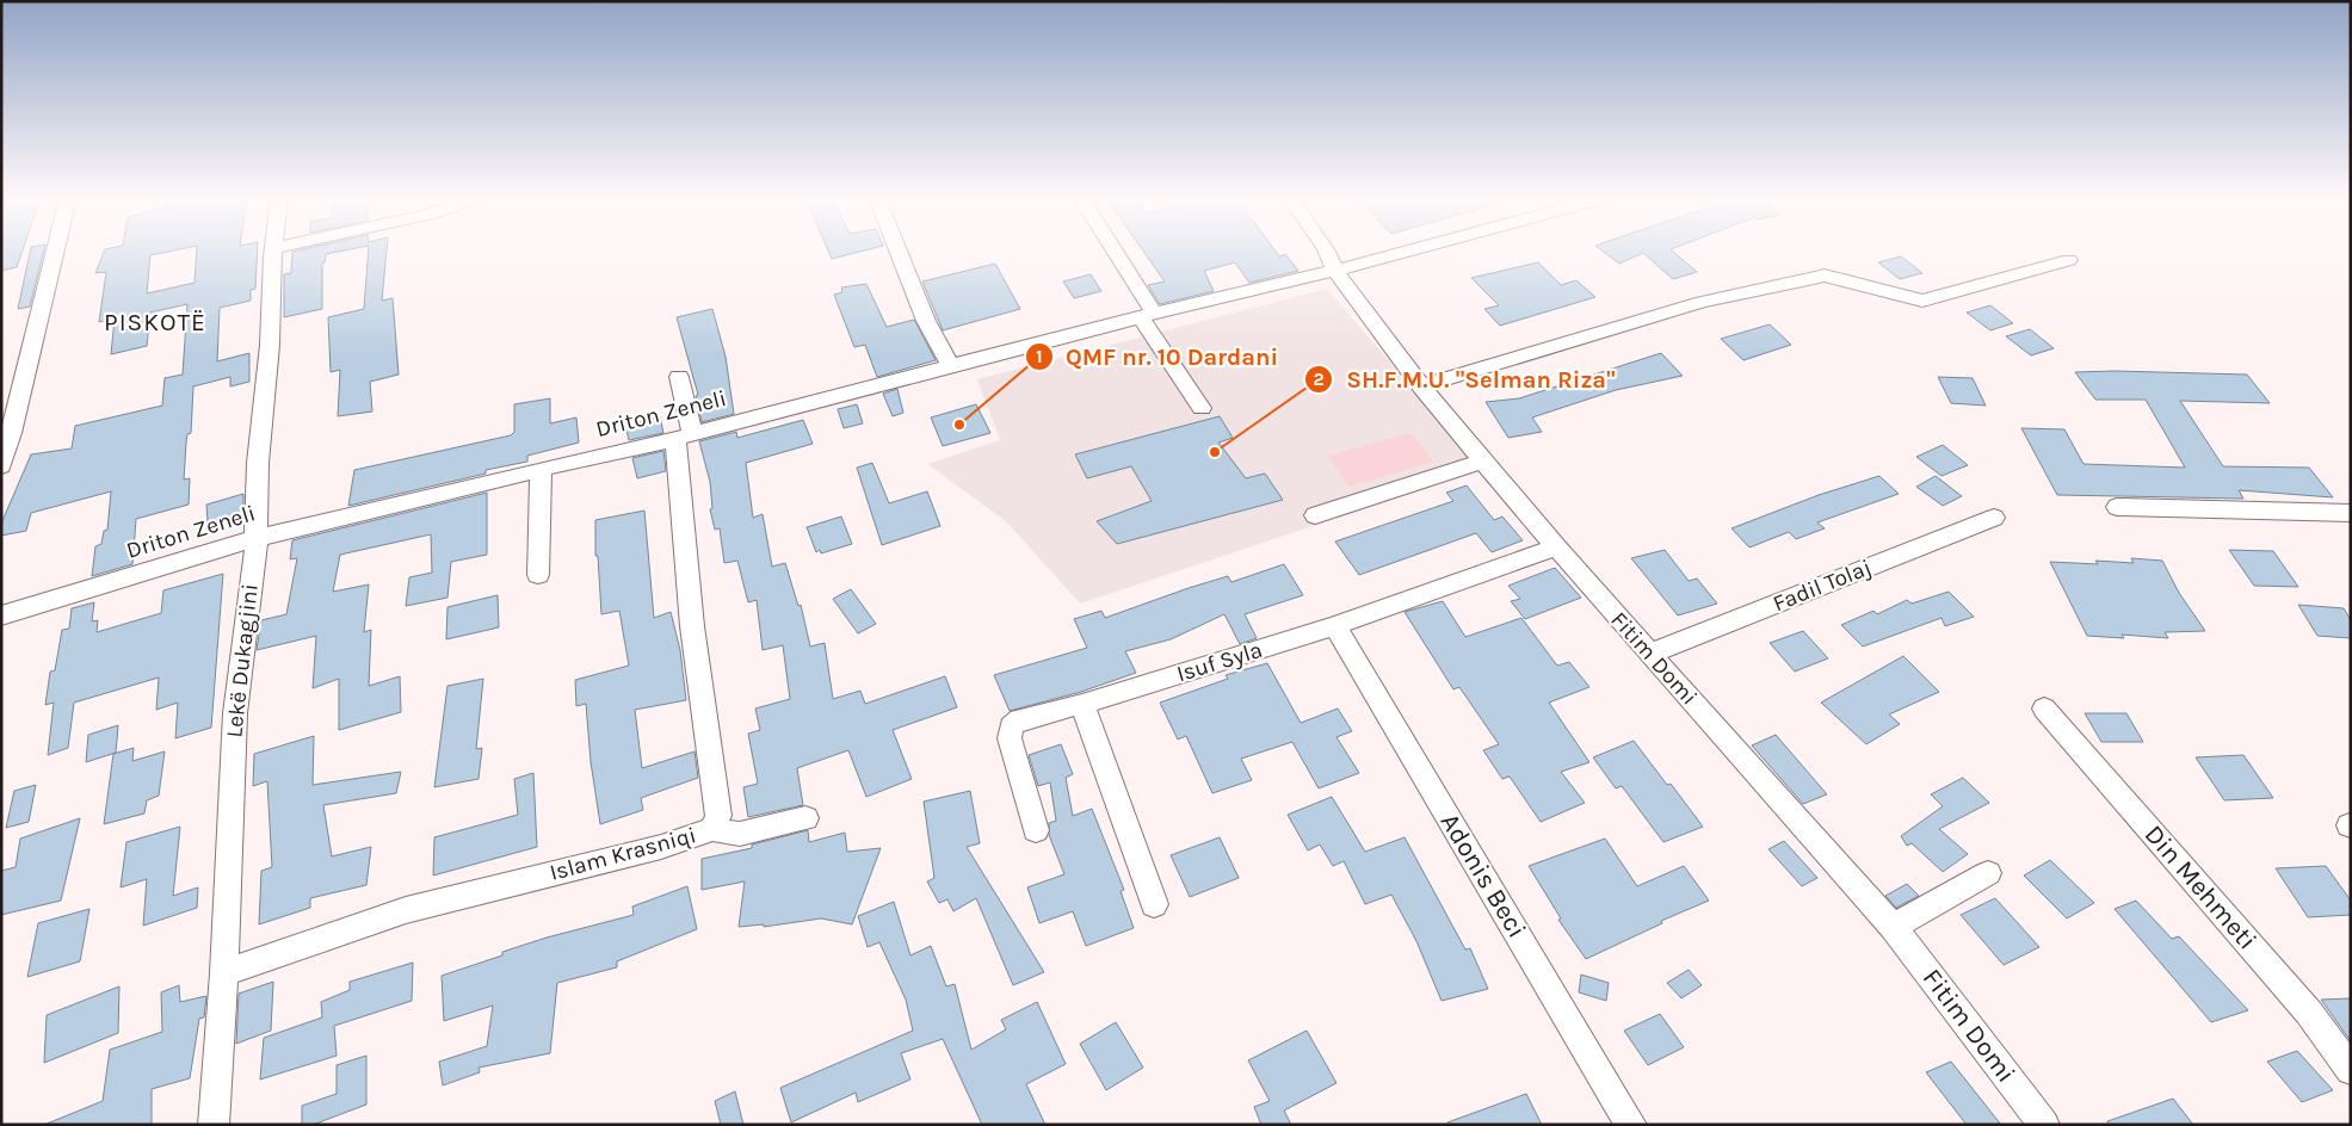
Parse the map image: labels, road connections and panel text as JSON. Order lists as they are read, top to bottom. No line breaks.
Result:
{"streets":{"street":["Driton Zeneli","Fadil Tolaj","Fitim Domi","Lekë Dukagjini","Isuf Syla","Islam Krasniqi","Adonis Beci","Din Mehmeti"]},"crossings":[["Driton Zeneli","Fitim Domi"],["Driton Zeneli","Lekë Dukagjini"],["Driton Zeneli","Islam Krasniqi"],["Fadil Tolaj","Fitim Domi"],["Fitim Domi","Isuf Syla"],["Lekë Dukagjini","Islam Krasniqi"],["Isuf Syla","Adonis Beci"]],"districts":["PISKOTË"],"places":["QMF nr. 10 Dardani","SH.F.M.U. \"Selman Riza\""]}
